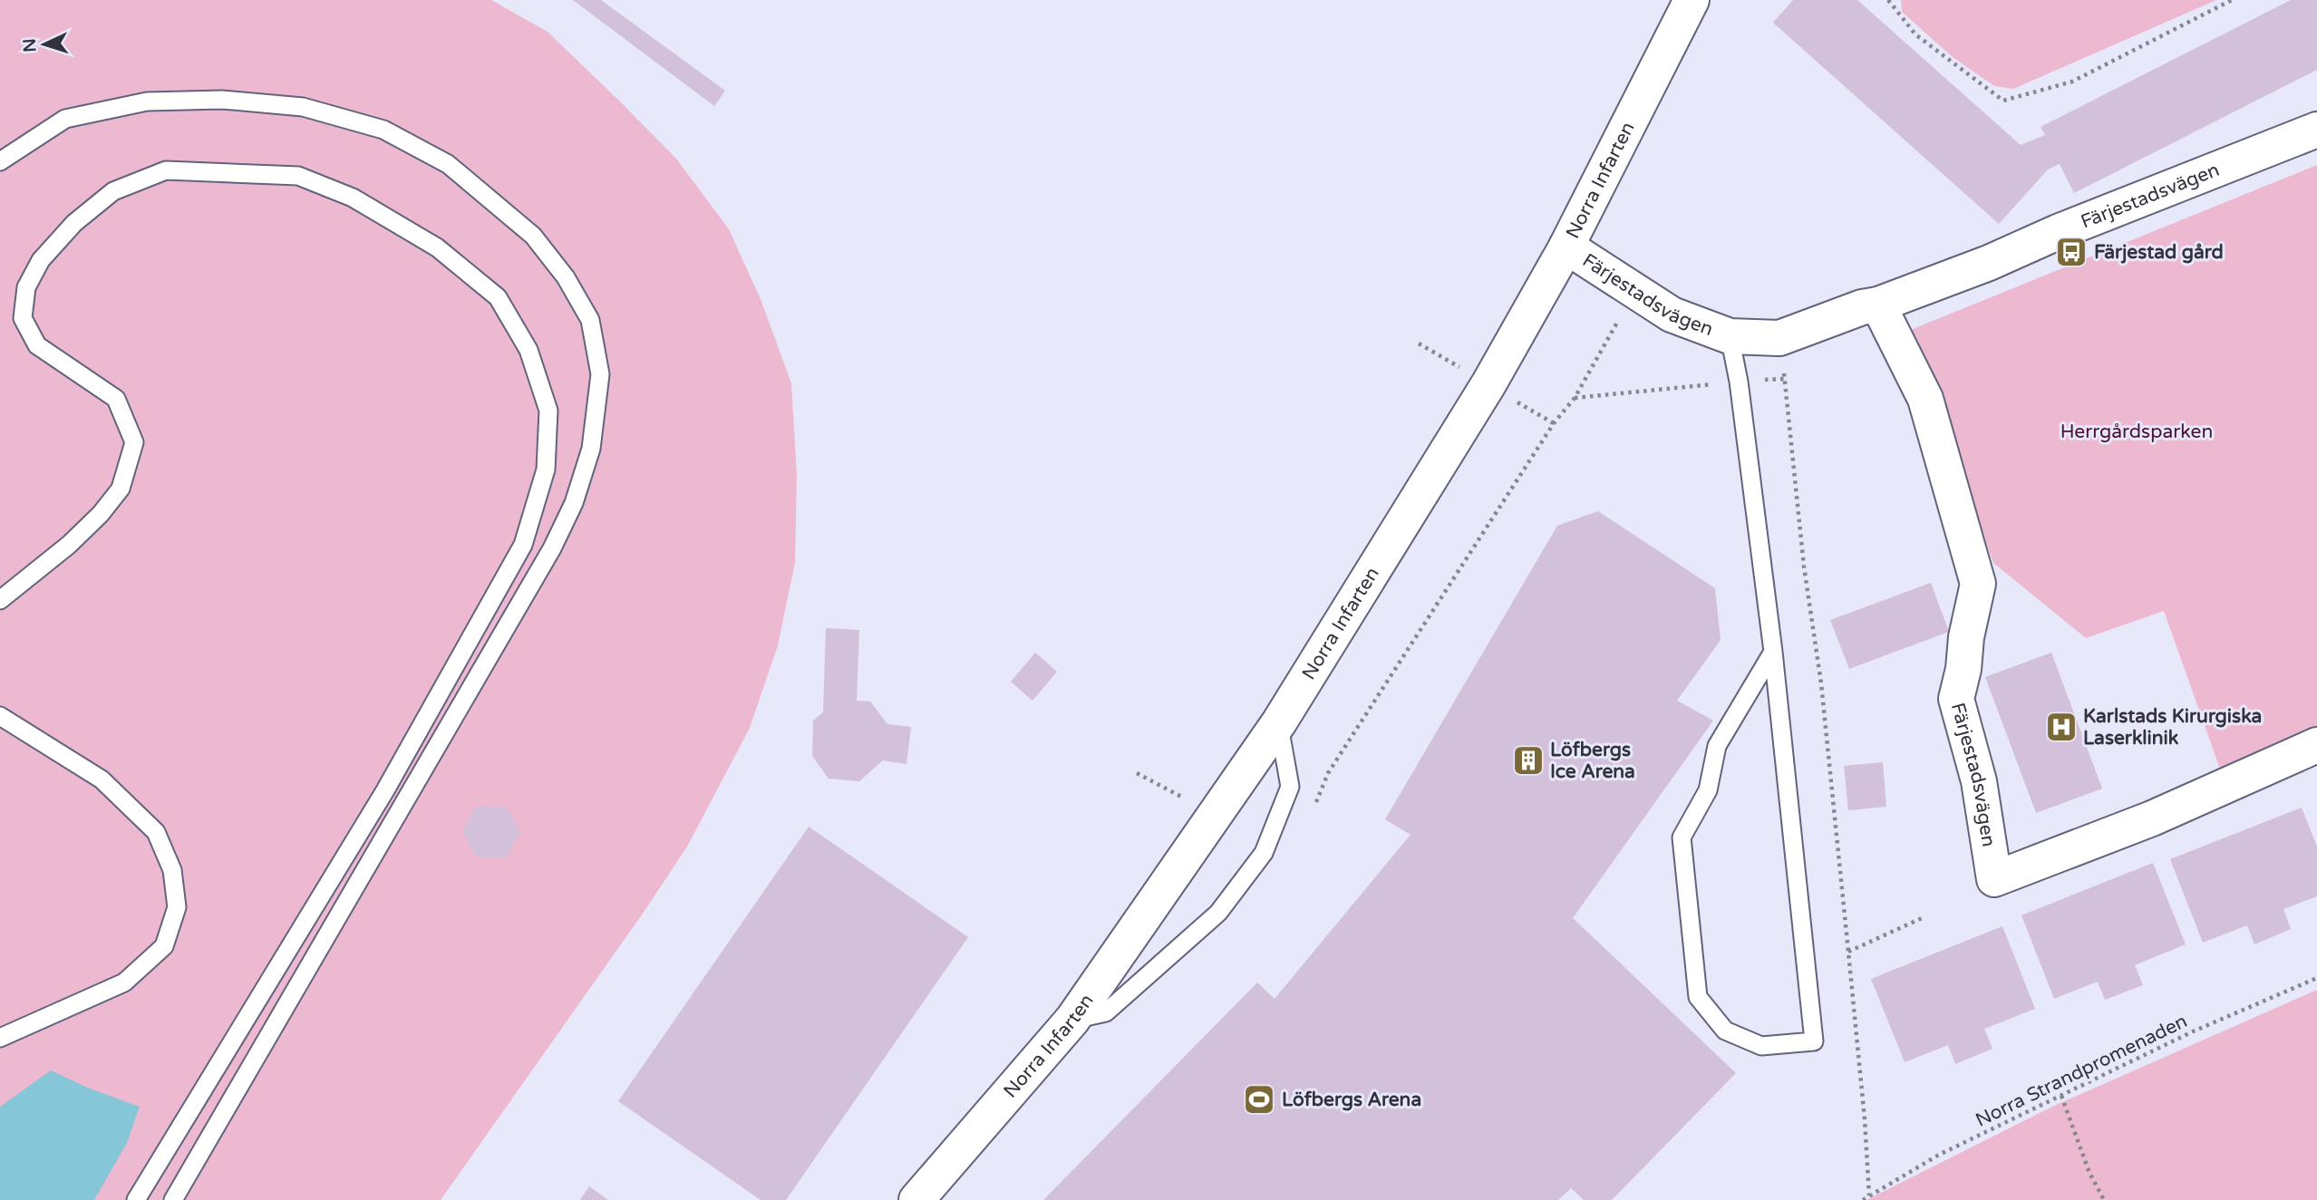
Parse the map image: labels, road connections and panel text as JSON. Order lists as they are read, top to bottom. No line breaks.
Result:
{"streets":{"street":["Norra Infarten","Färjestadsvägen"],"path":["Norra Strandpromenaden"]},"crossings":[["Norra Infarten","Färjestadsvägen"]],"parks":["Herrgårdsparken"],"places":{"bus stop":["Färjestad gård"],"hospital":["Karlstads Kirurgiska Laserklinik"],"building":["Löfbergs Ice Arena"],"sports":["Löfbergs Arena"]},"north":"left"}
